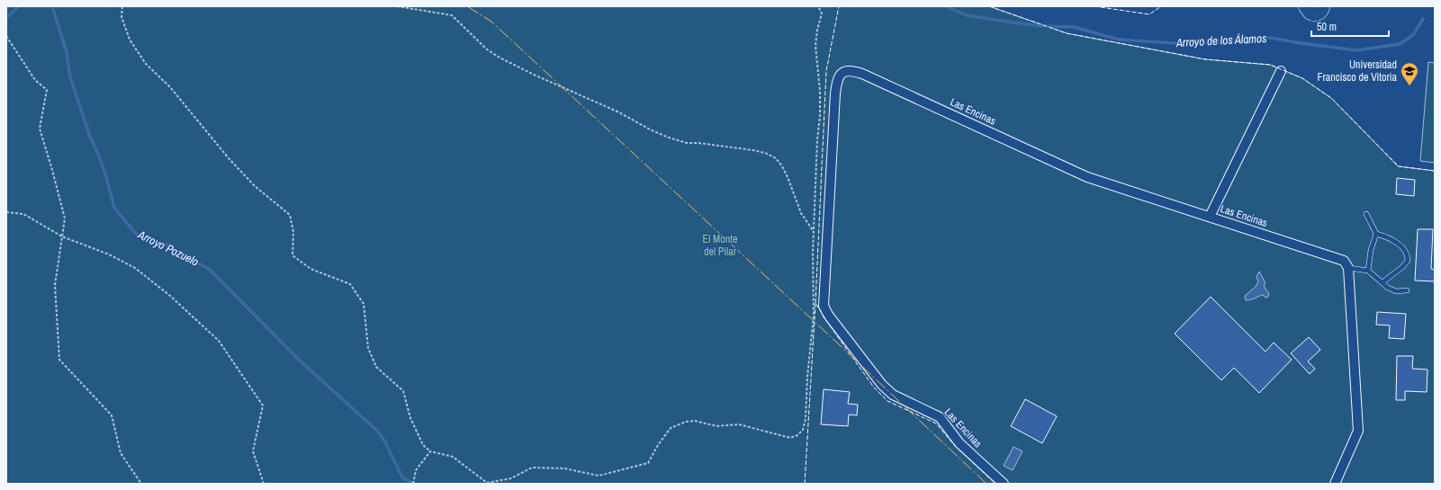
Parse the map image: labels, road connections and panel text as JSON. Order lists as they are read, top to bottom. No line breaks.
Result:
{"streets":{"street":["Las Encinas"]},"water":["Arroyo de los Álamos","Arroyo Pozuelo"],"parks":["El Monte del Pilar"],"places":{"school or university":["Universidad Francisco de Vitoria"]},"scale_bar":"50 m"}
